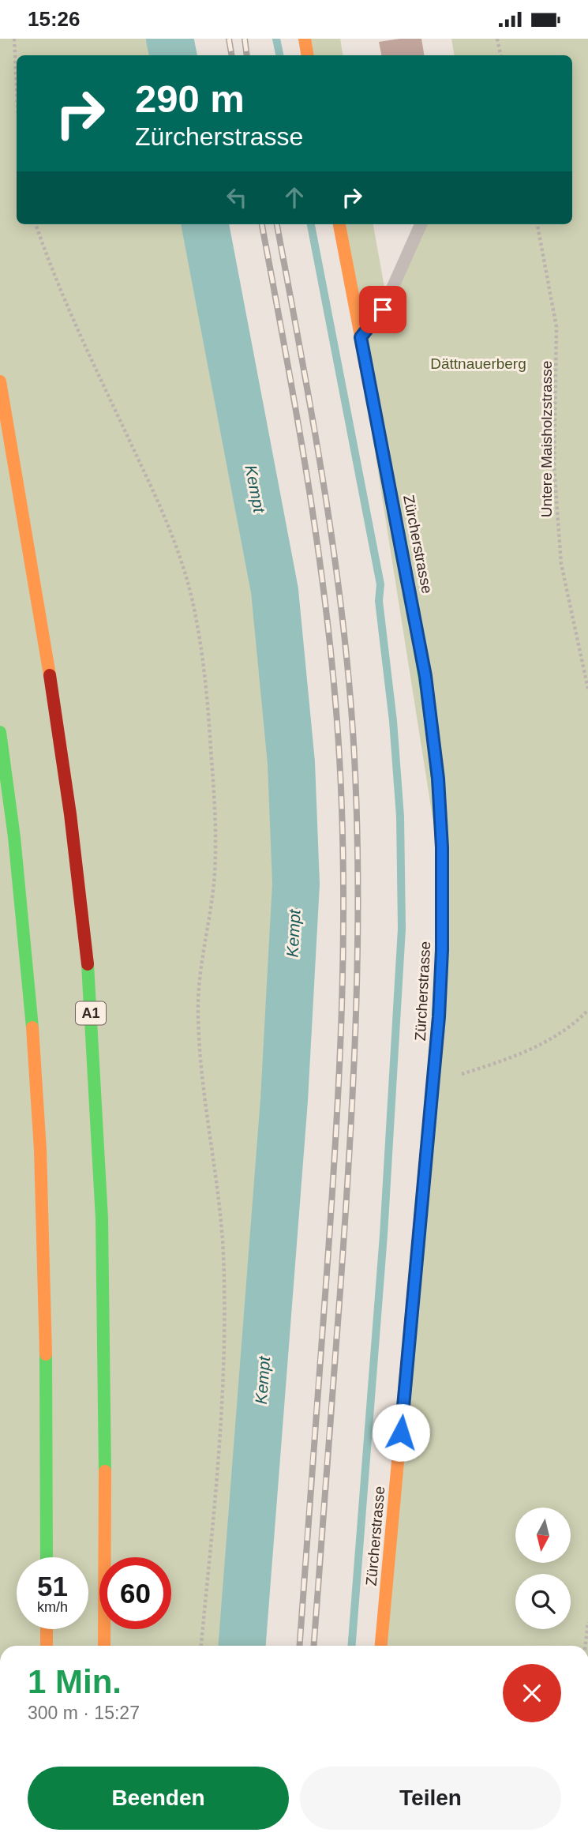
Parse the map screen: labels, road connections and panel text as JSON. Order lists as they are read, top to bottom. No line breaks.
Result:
{"streets":{"main road":["Zürcherstrasse","A1"],"path":["Untere Maisholzstrasse"]},"water":["Kempt"],"parks":["Dättnauerberg"],"north":"bottom","page":{"status":"15:26","turn":["290 m","Zürcherstrasse"],"speed":"51 km/h","limit":"60","heading":["1 Min.","300 m · 15:27"],"buttons":["Beenden","Teilen"]}}
